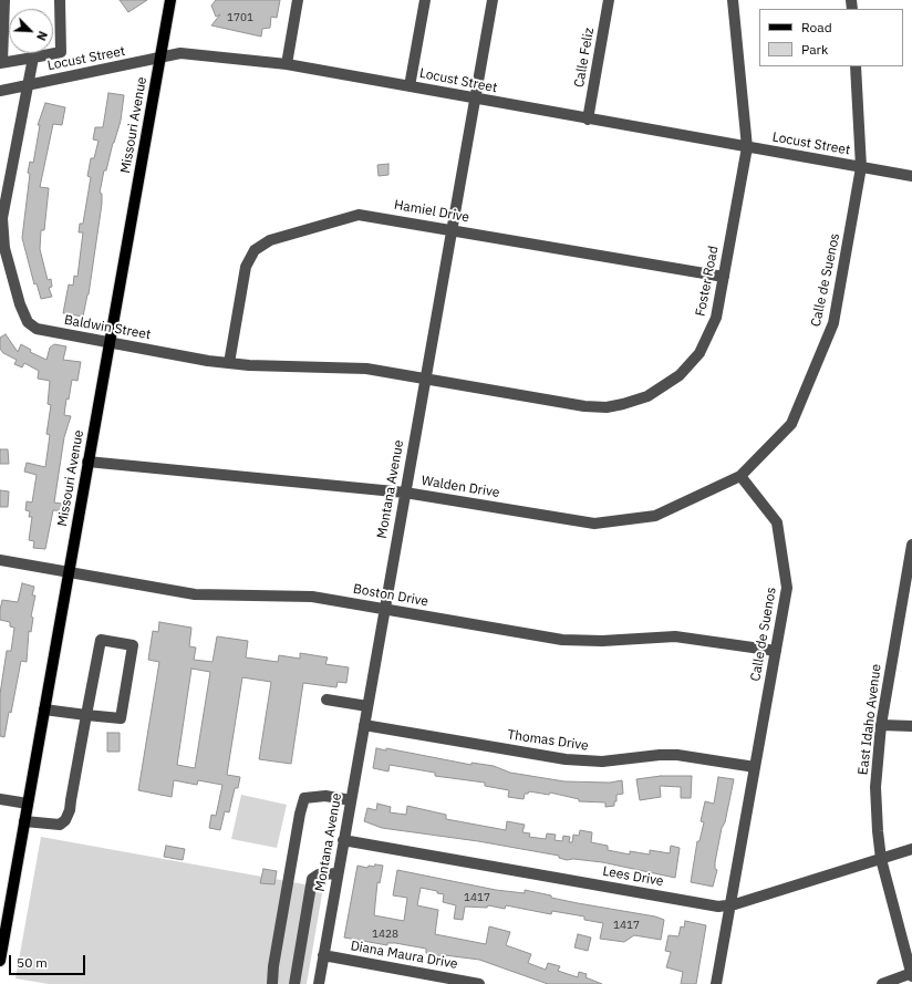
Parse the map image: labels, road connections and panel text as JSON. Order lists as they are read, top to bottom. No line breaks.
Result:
{"streets":{"main road":["Missouri Avenue"],"street":["Calle Feliz","Locust Street","Hamiel Drive","Calle de Suenos","Foster Road","Baldwin Street","Walden Drive","Montana Avenue","Boston Drive","East Idaho Avenue","Thomas Drive","Lees Drive","Diana Maura Drive"]},"crossings":[["Calle Feliz","Locust Street"],["Locust Street","Missouri Avenue"],["Locust Street","Calle de Suenos"],["Locust Street","Foster Road"],["Locust Street","Baldwin Street"],["Locust Street","Montana Avenue"],["Missouri Avenue","Baldwin Street"],["Missouri Avenue","Walden Drive"],["Missouri Avenue","Boston Drive"],["Hamiel Drive","Foster Road"],["Hamiel Drive","Baldwin Street"],["Hamiel Drive","Montana Avenue"],["Calle de Suenos","Walden Drive"],["Calle de Suenos","Boston Drive"],["Calle de Suenos","Thomas Drive"],["Calle de Suenos","Lees Drive"],["Foster Road","Baldwin Street"],["Foster Road","Montana Avenue"],["Baldwin Street","Montana Avenue"],["Walden Drive","Montana Avenue"],["Montana Avenue","Boston Drive"],["Montana Avenue","Thomas Drive"],["Montana Avenue","Lees Drive"],["Montana Avenue","Diana Maura Drive"],["East Idaho Avenue","Lees Drive"]],"house_numbers":["1701","1417","1417","1428"],"legend":["Road","Park"],"scale_bar":"50 m","north":"bottom right"}
